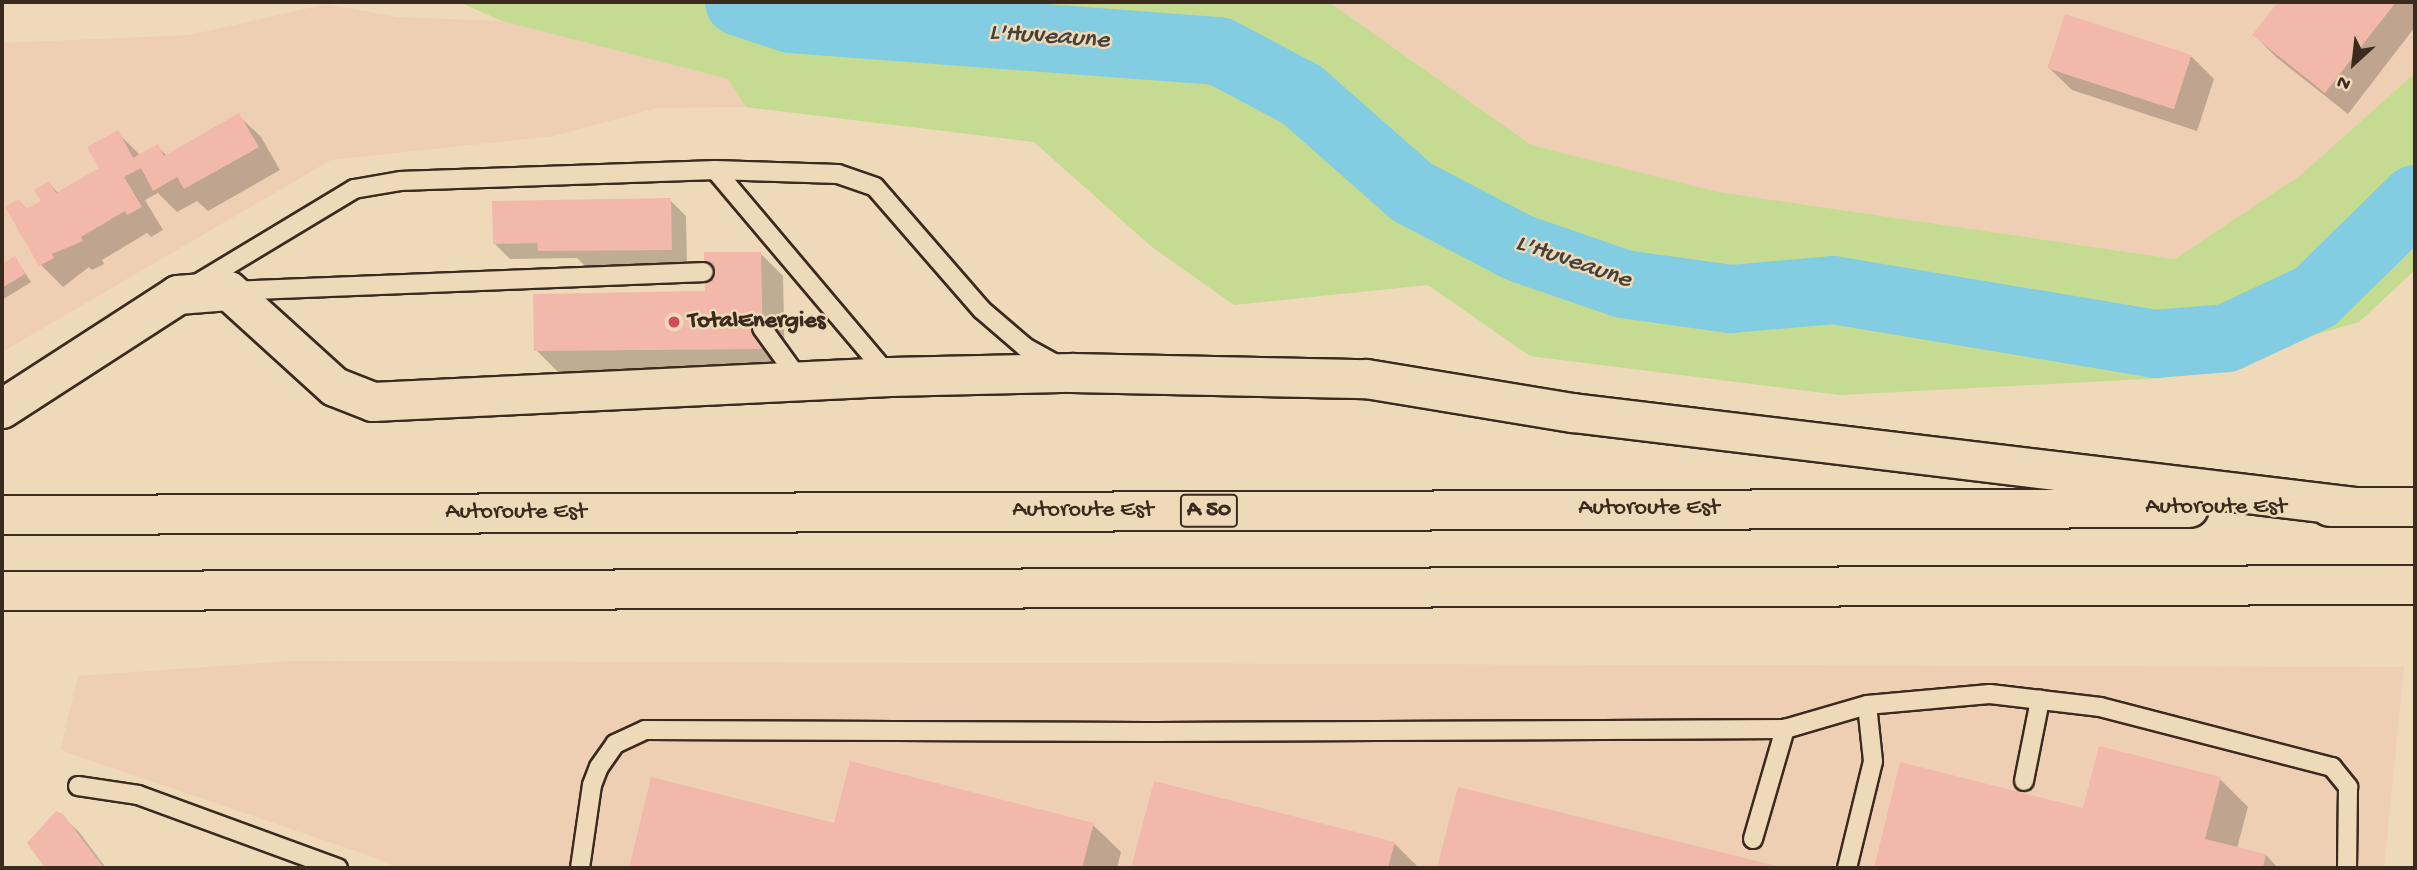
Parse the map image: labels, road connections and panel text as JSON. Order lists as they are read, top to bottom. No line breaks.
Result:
{"streets":{"highway":["Autoroute Est","A 50"]},"water":["L'Huveaune"],"places":["TotalEnergies"],"north":"bottom left"}
